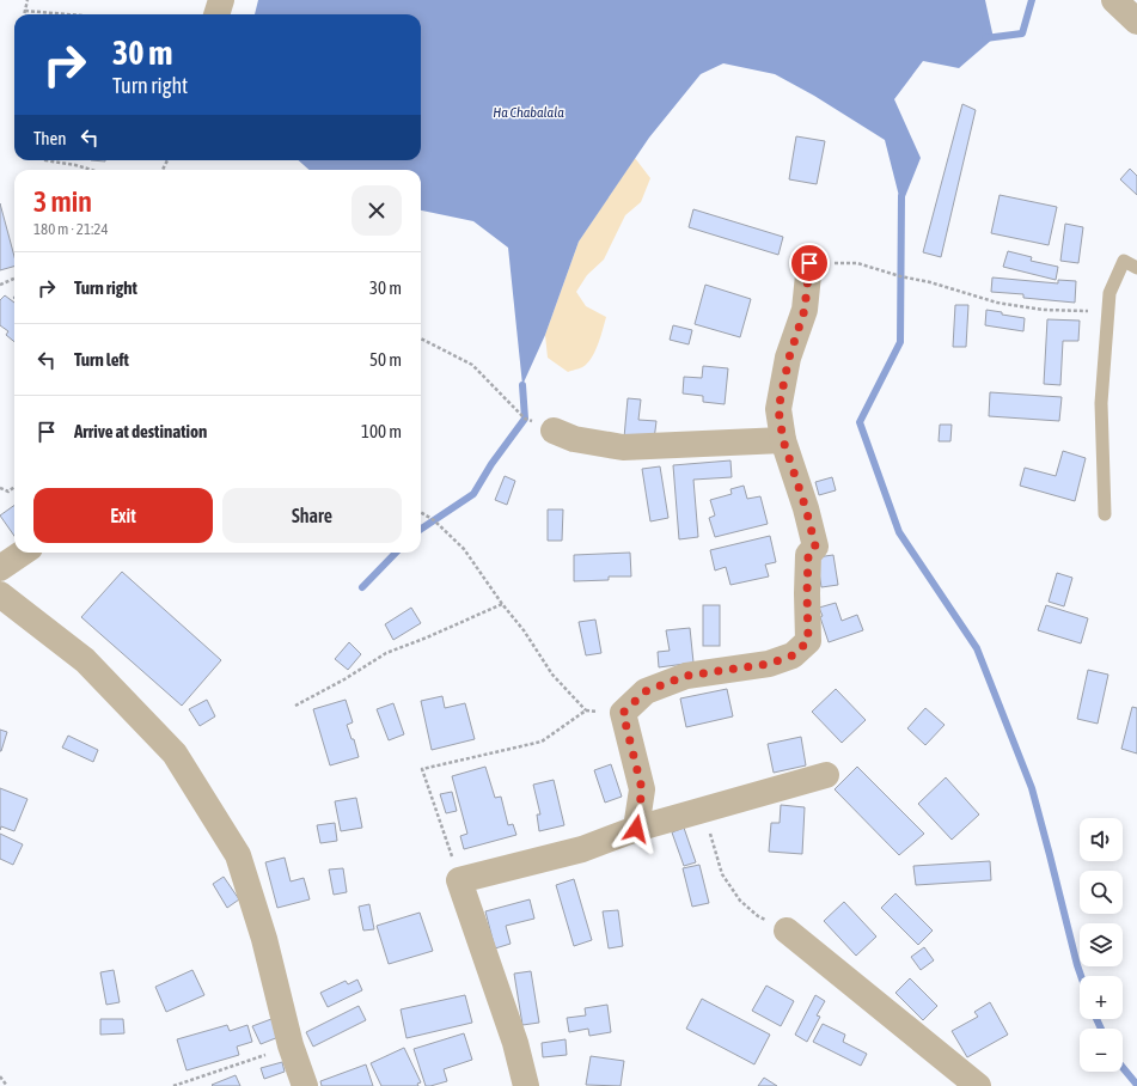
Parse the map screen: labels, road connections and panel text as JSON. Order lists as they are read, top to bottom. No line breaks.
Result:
{"water":["Ha Chabalala"],"page":{"turn":["30 m","Turn right"],"then":"Then","heading":["3 min","180 m · 21:24"],"list":[{"name":"Turn right","value":"30 m"},{"name":"Turn left","value":"50 m"},{"name":"Arrive at destination","value":"100 m"}],"buttons":["Exit","Share"],"map_buttons":["+","−"]}}
